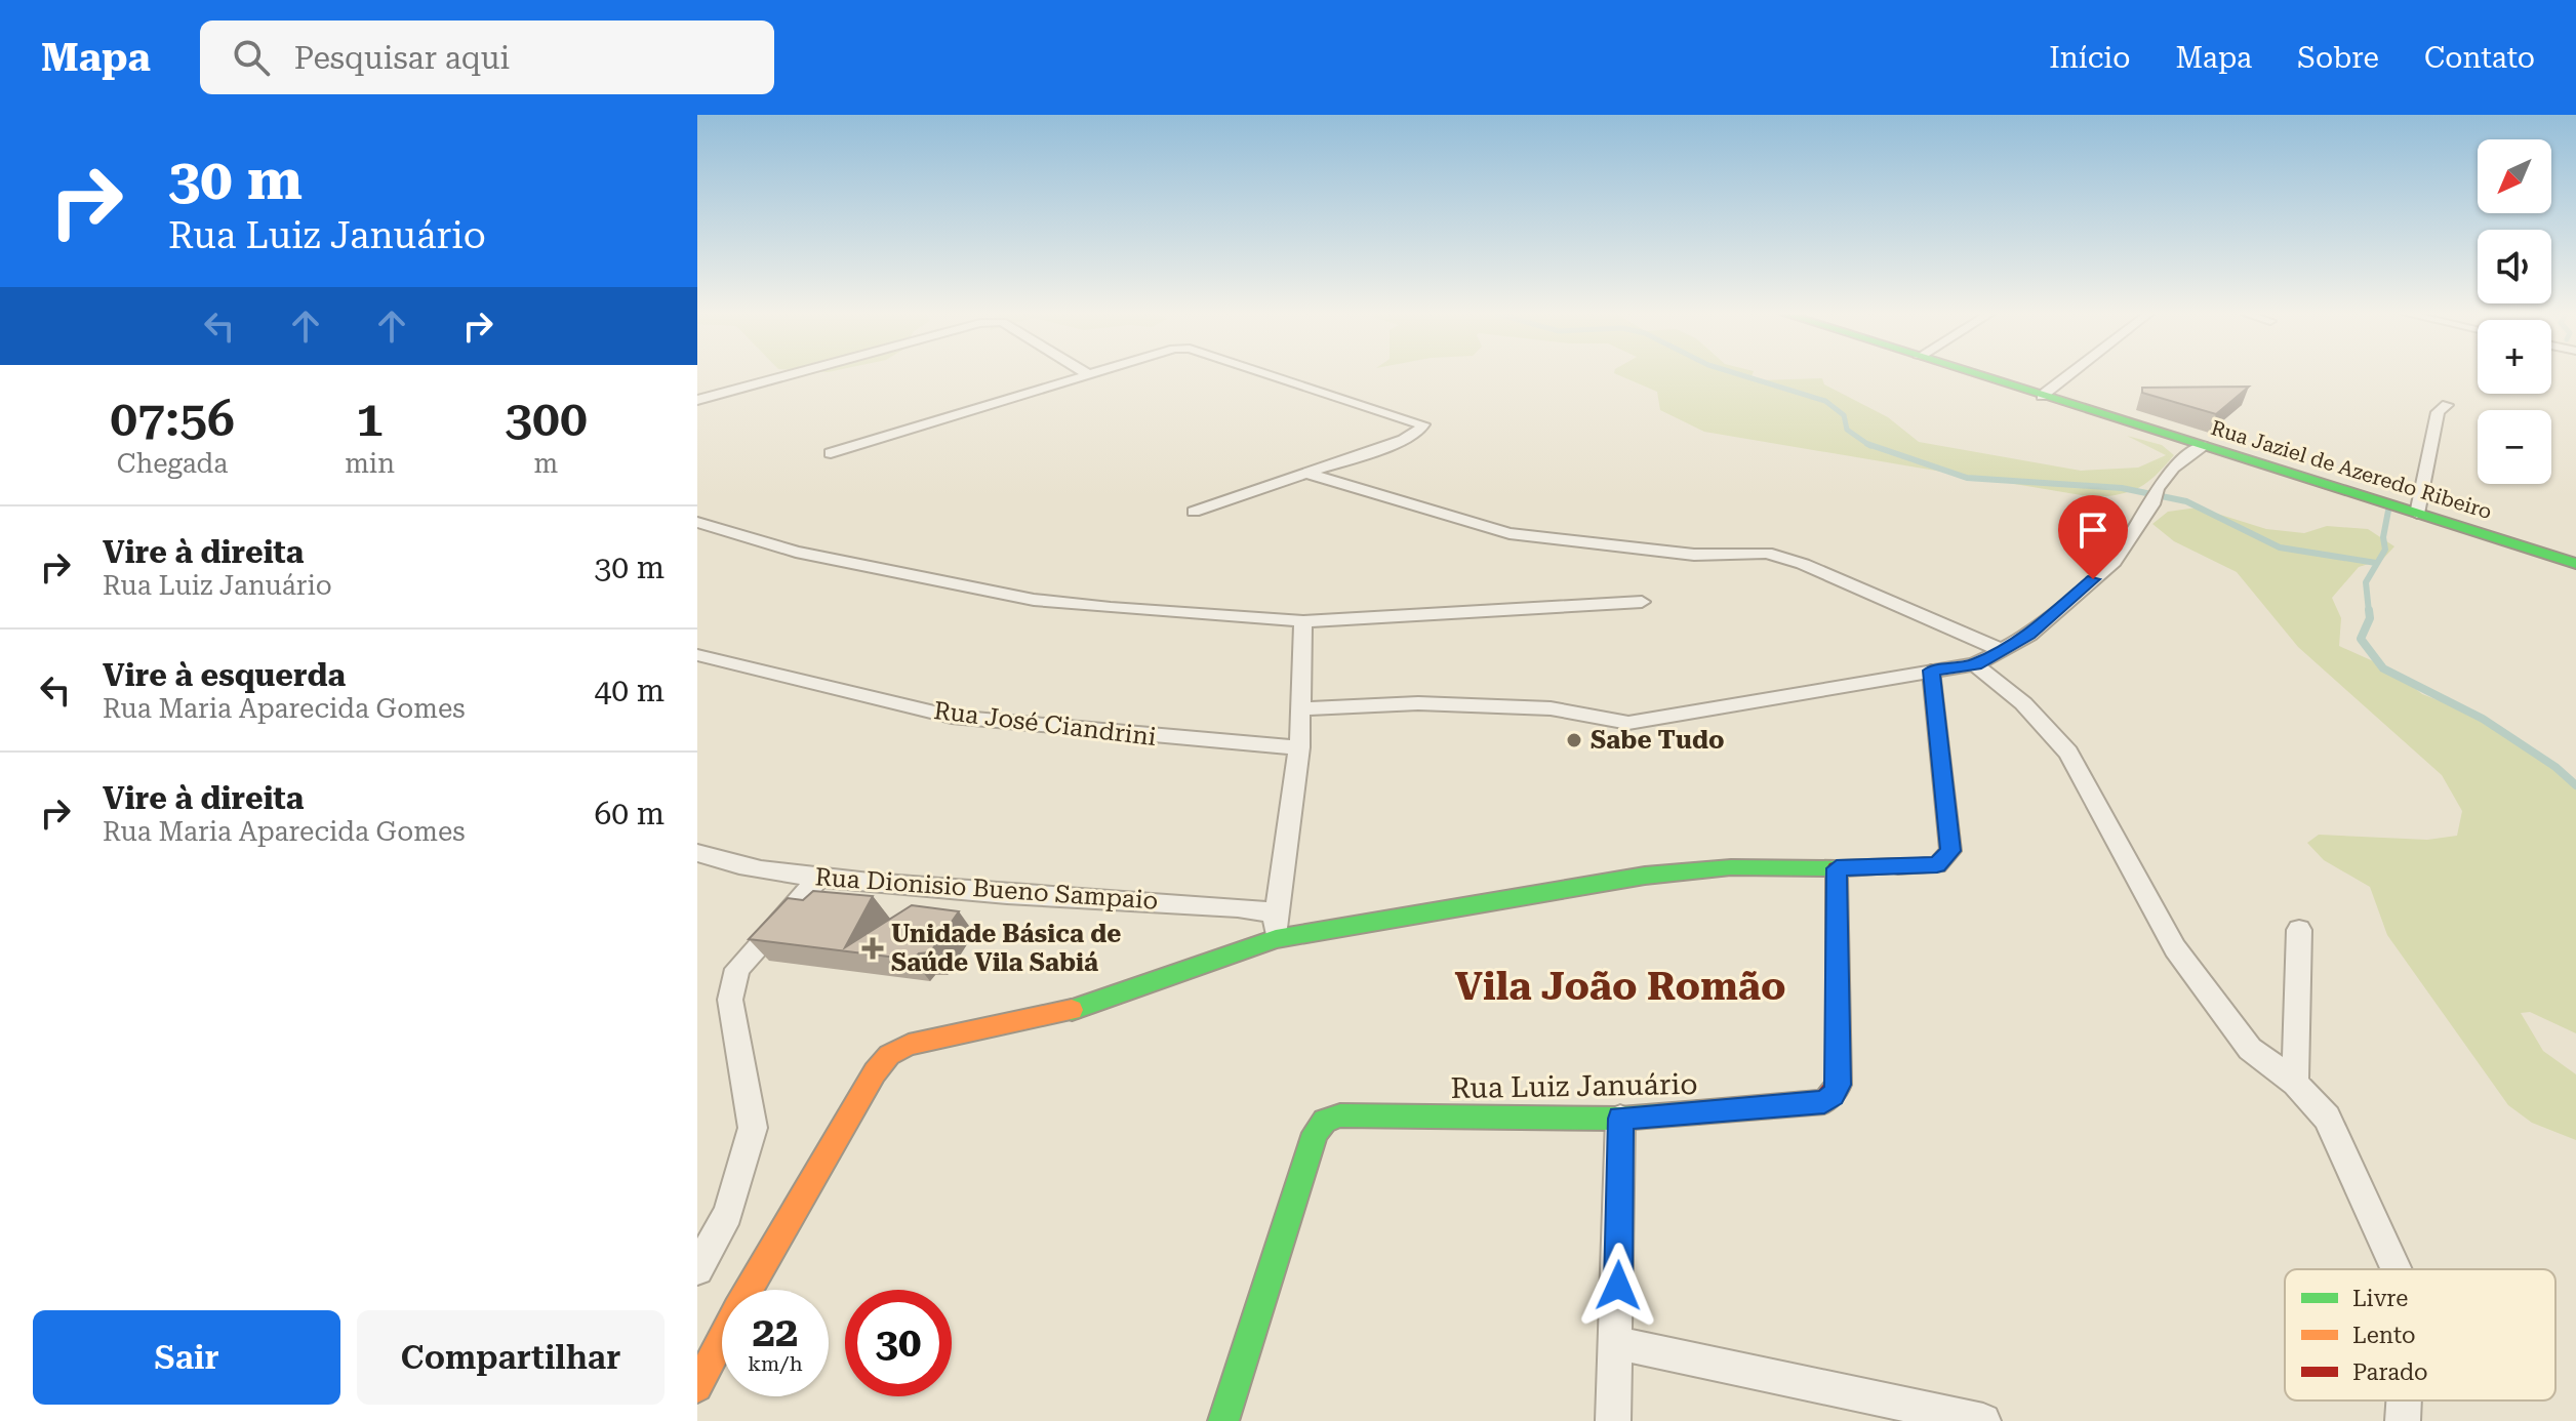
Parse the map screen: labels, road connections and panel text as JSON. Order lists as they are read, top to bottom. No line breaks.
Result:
{"streets":{"street":["Rua Jaziel de Azeredo Ribeiro","Rua José Ciandrini","Rua Dionisio Bueno Sampaio","Rua Luiz Januário"]},"districts":["Vila João Romão"],"places":{"other":["Sabe Tudo"],"health":["Unidade Básica de Saúde Vila Sabiá"]},"legend":["Livre","Lento","Parado"],"north":"bottom left","page":{"header":"Mapa","search":"Pesquisar aqui","nav":["Início","Mapa","Sobre","Contato"],"turn":["30 m","Rua Luiz Januário"],"map_buttons":["+","−"],"eta":["07:56","Chegada","1","min","300","m"],"list":[{"name":"Vire à direita","note":"Rua Luiz Januário","value":"30 m"},{"name":"Vire à esquerda","note":"Rua Maria Aparecida Gomes","value":"40 m"},{"name":"Vire à direita","note":"Rua Maria Aparecida Gomes","value":"60 m"}],"speed":"22 km/h","limit":"30","buttons":["Sair","Compartilhar"]}}
